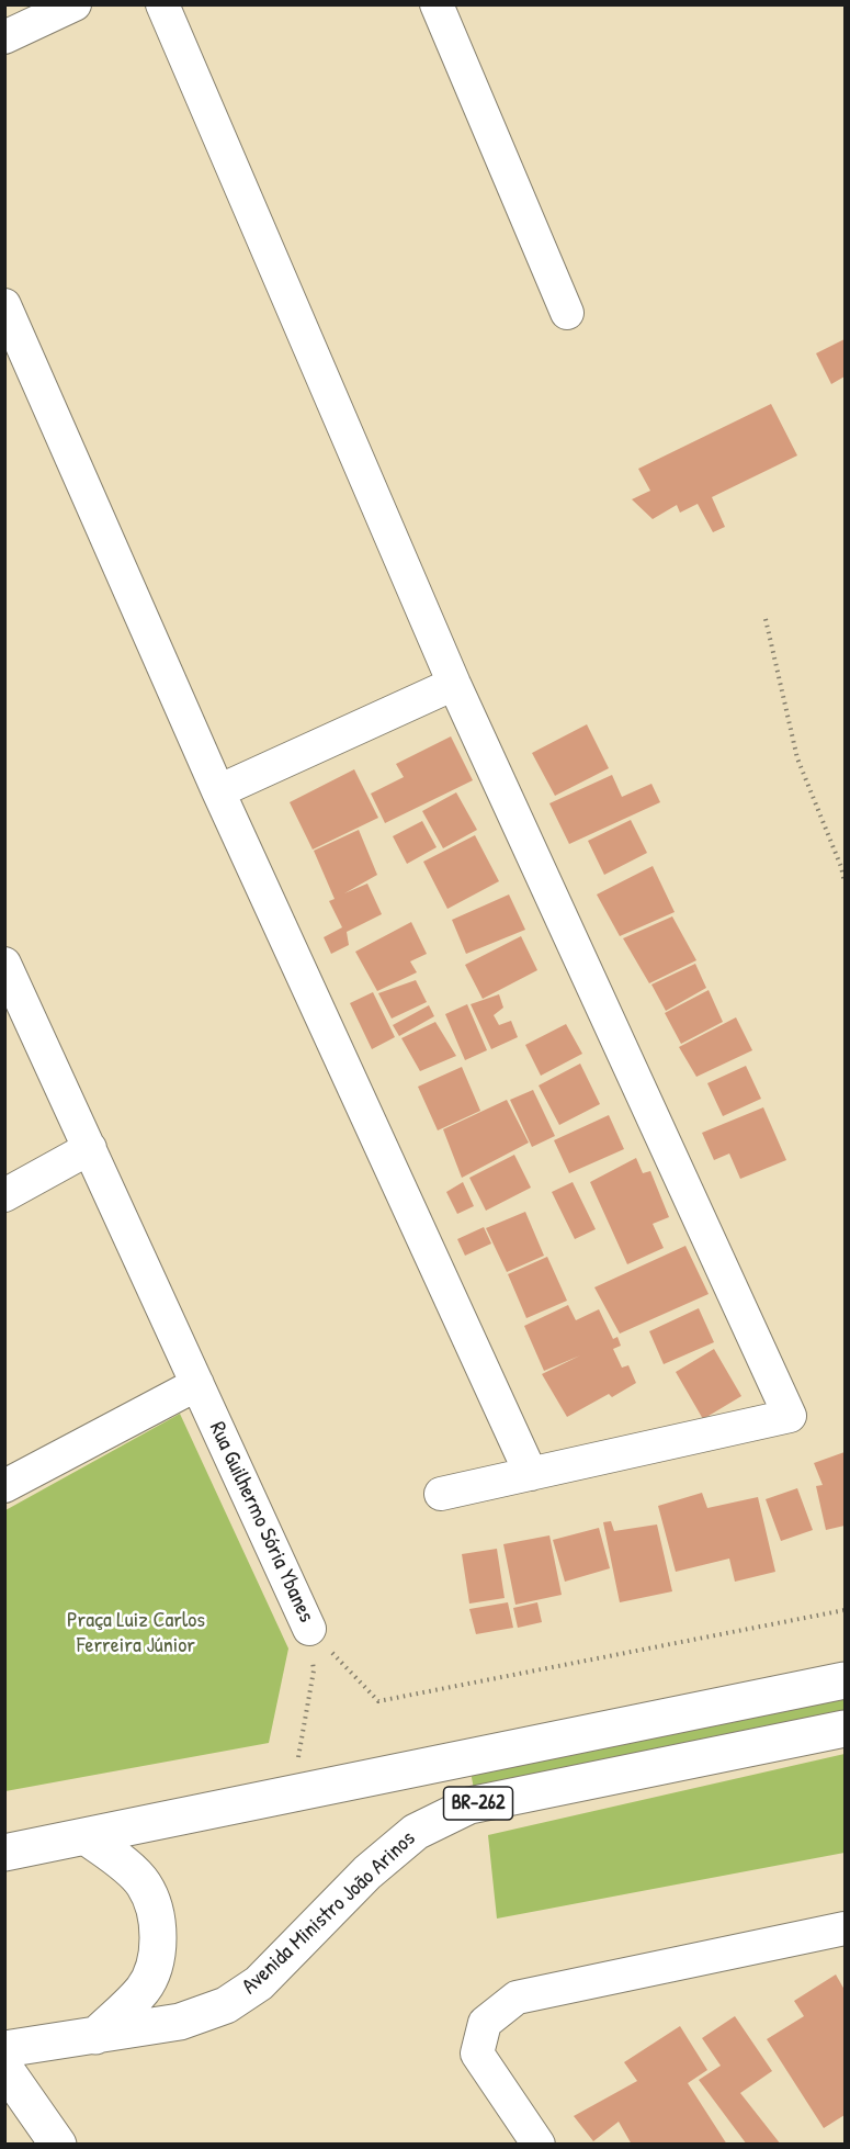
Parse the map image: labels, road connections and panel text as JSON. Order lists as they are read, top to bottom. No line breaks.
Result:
{"streets":{"main road":["BR-262","Avenida Ministro João Arinos"],"street":["Rua Guilhermo Sória Ybanes"]},"parks":["Praça Luiz Carlos Ferreira Júnior"]}
